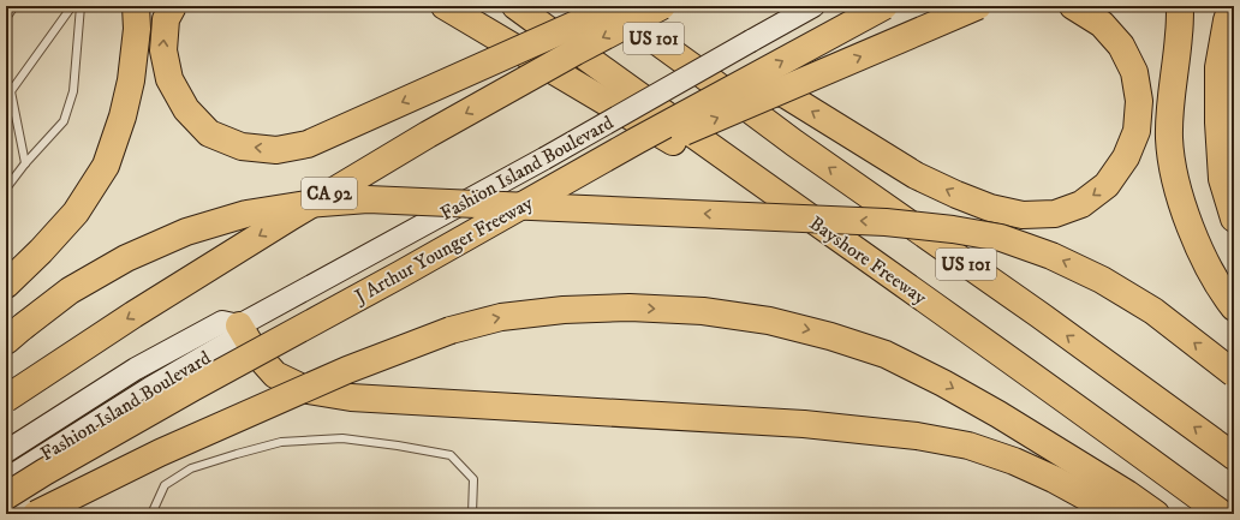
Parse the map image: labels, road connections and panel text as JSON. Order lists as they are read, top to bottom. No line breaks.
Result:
{"streets":{"highway":["US 101","CA 92","J Arthur Younger Freeway","Bayshore Freeway"],"main road":["Fashion Island Boulevard"]}}
